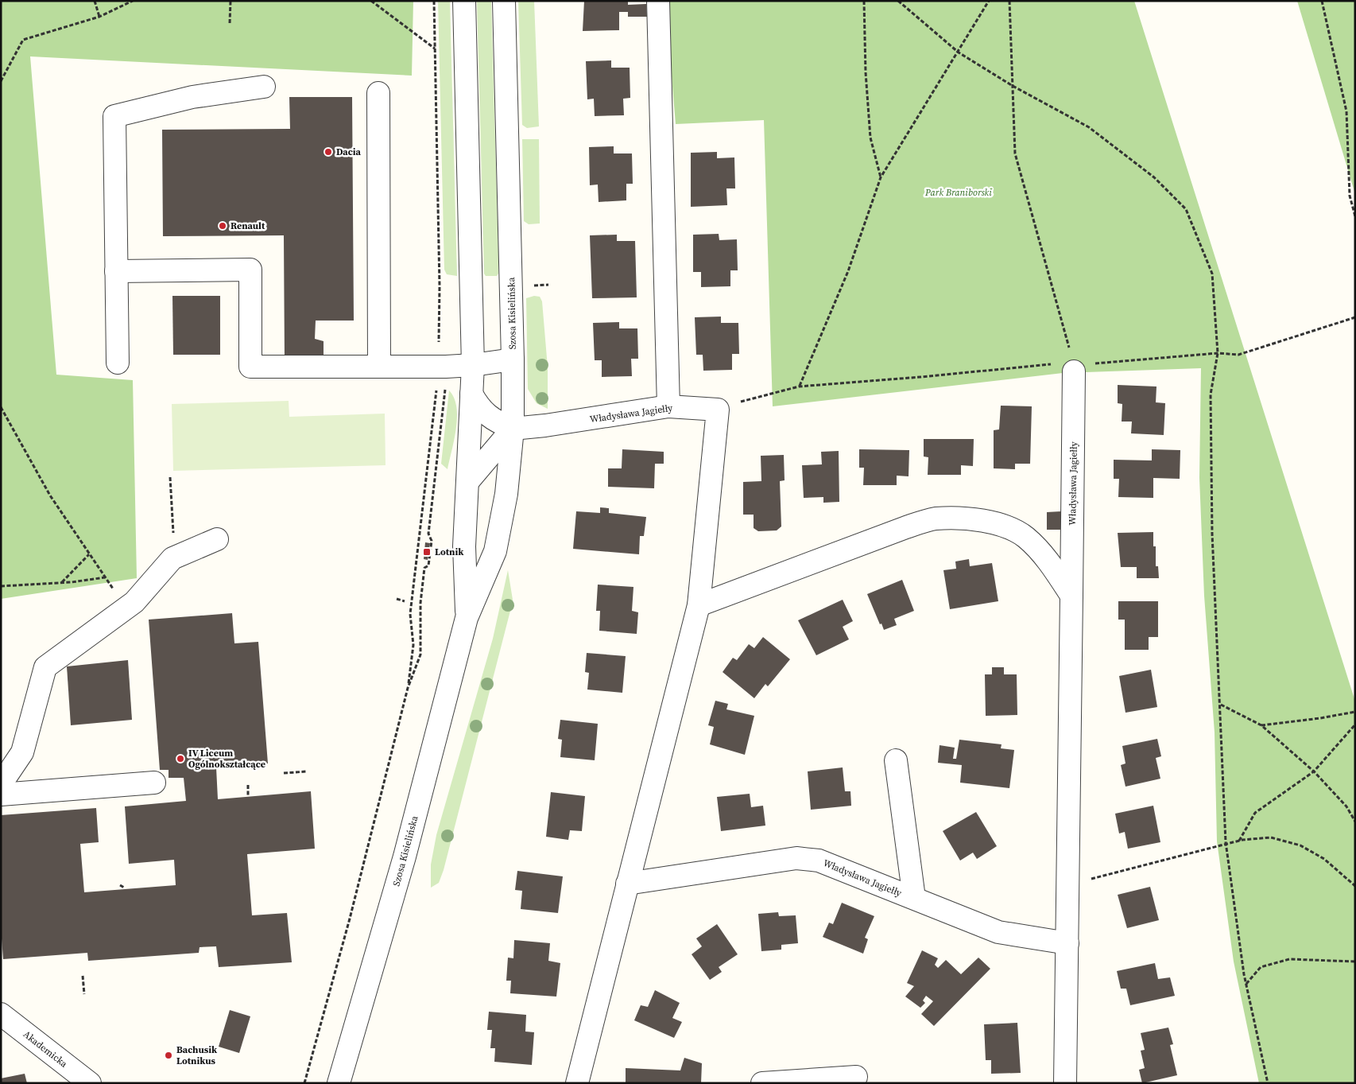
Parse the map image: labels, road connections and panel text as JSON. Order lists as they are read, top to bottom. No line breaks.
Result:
{"streets":{"street":["Szosa Kisielińska","Władysława Jagiełły","Akademicka"]},"crossings":[["Szosa Kisielińska","Władysława Jagiełły"]],"parks":["Park Braniborski"],"places":{"other":["Dacia","Renault","IV Liceum Ogólnokształcące","Bachusik Lotnikus"],"transit":["Lotnik"]}}
